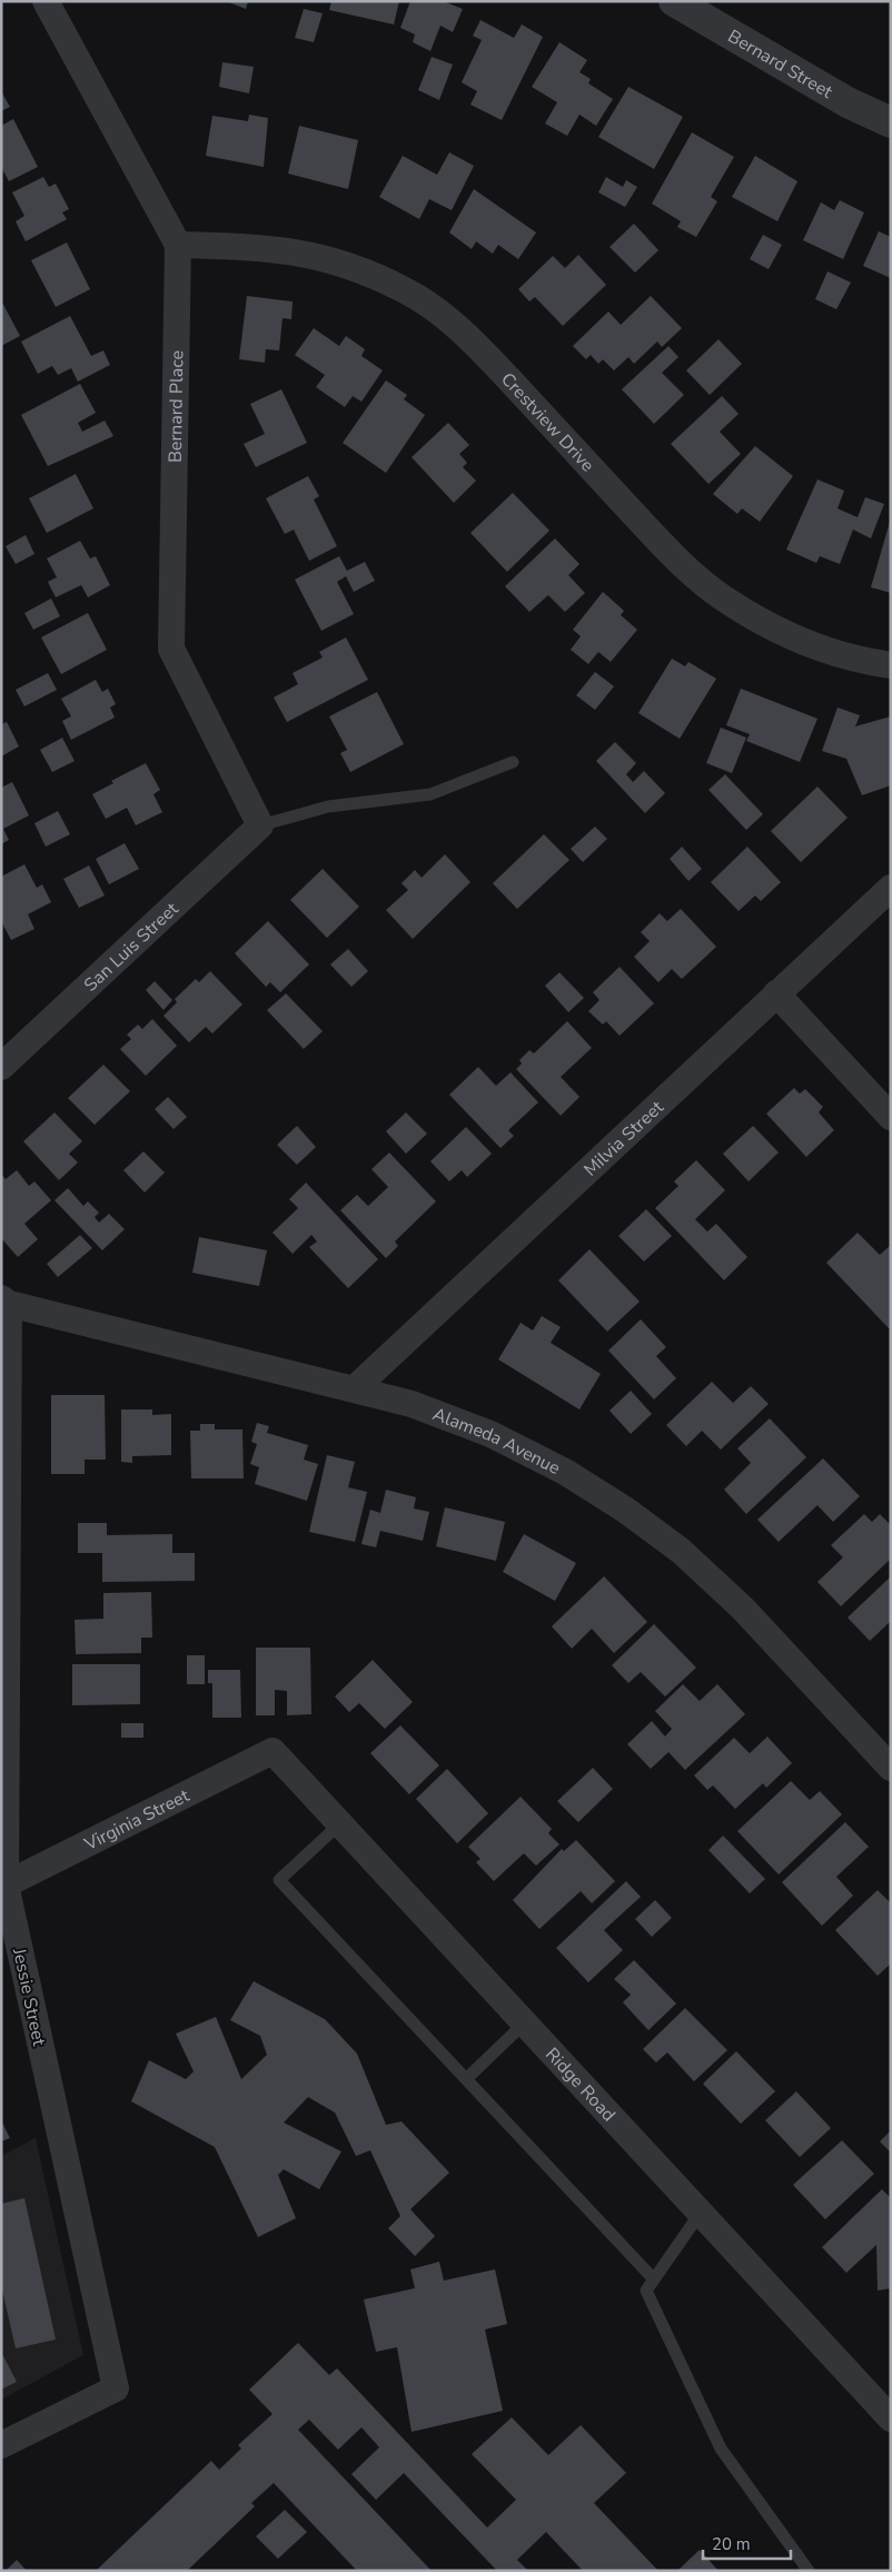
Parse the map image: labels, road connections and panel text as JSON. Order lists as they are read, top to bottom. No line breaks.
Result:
{"streets":{"street":["Bernard Street","Bernard Place","Crestview Drive","San Luis Street","Milvia Street","Alameda Avenue","Virginia Street","Jessie Street","Ridge Road"]},"crossings":[["Bernard Place","Crestview Drive"],["Bernard Place","San Luis Street"],["Milvia Street","Alameda Avenue"],["Alameda Avenue","Jessie Street"],["Virginia Street","Jessie Street"],["Virginia Street","Ridge Road"]],"scale_bar":"20 m"}
